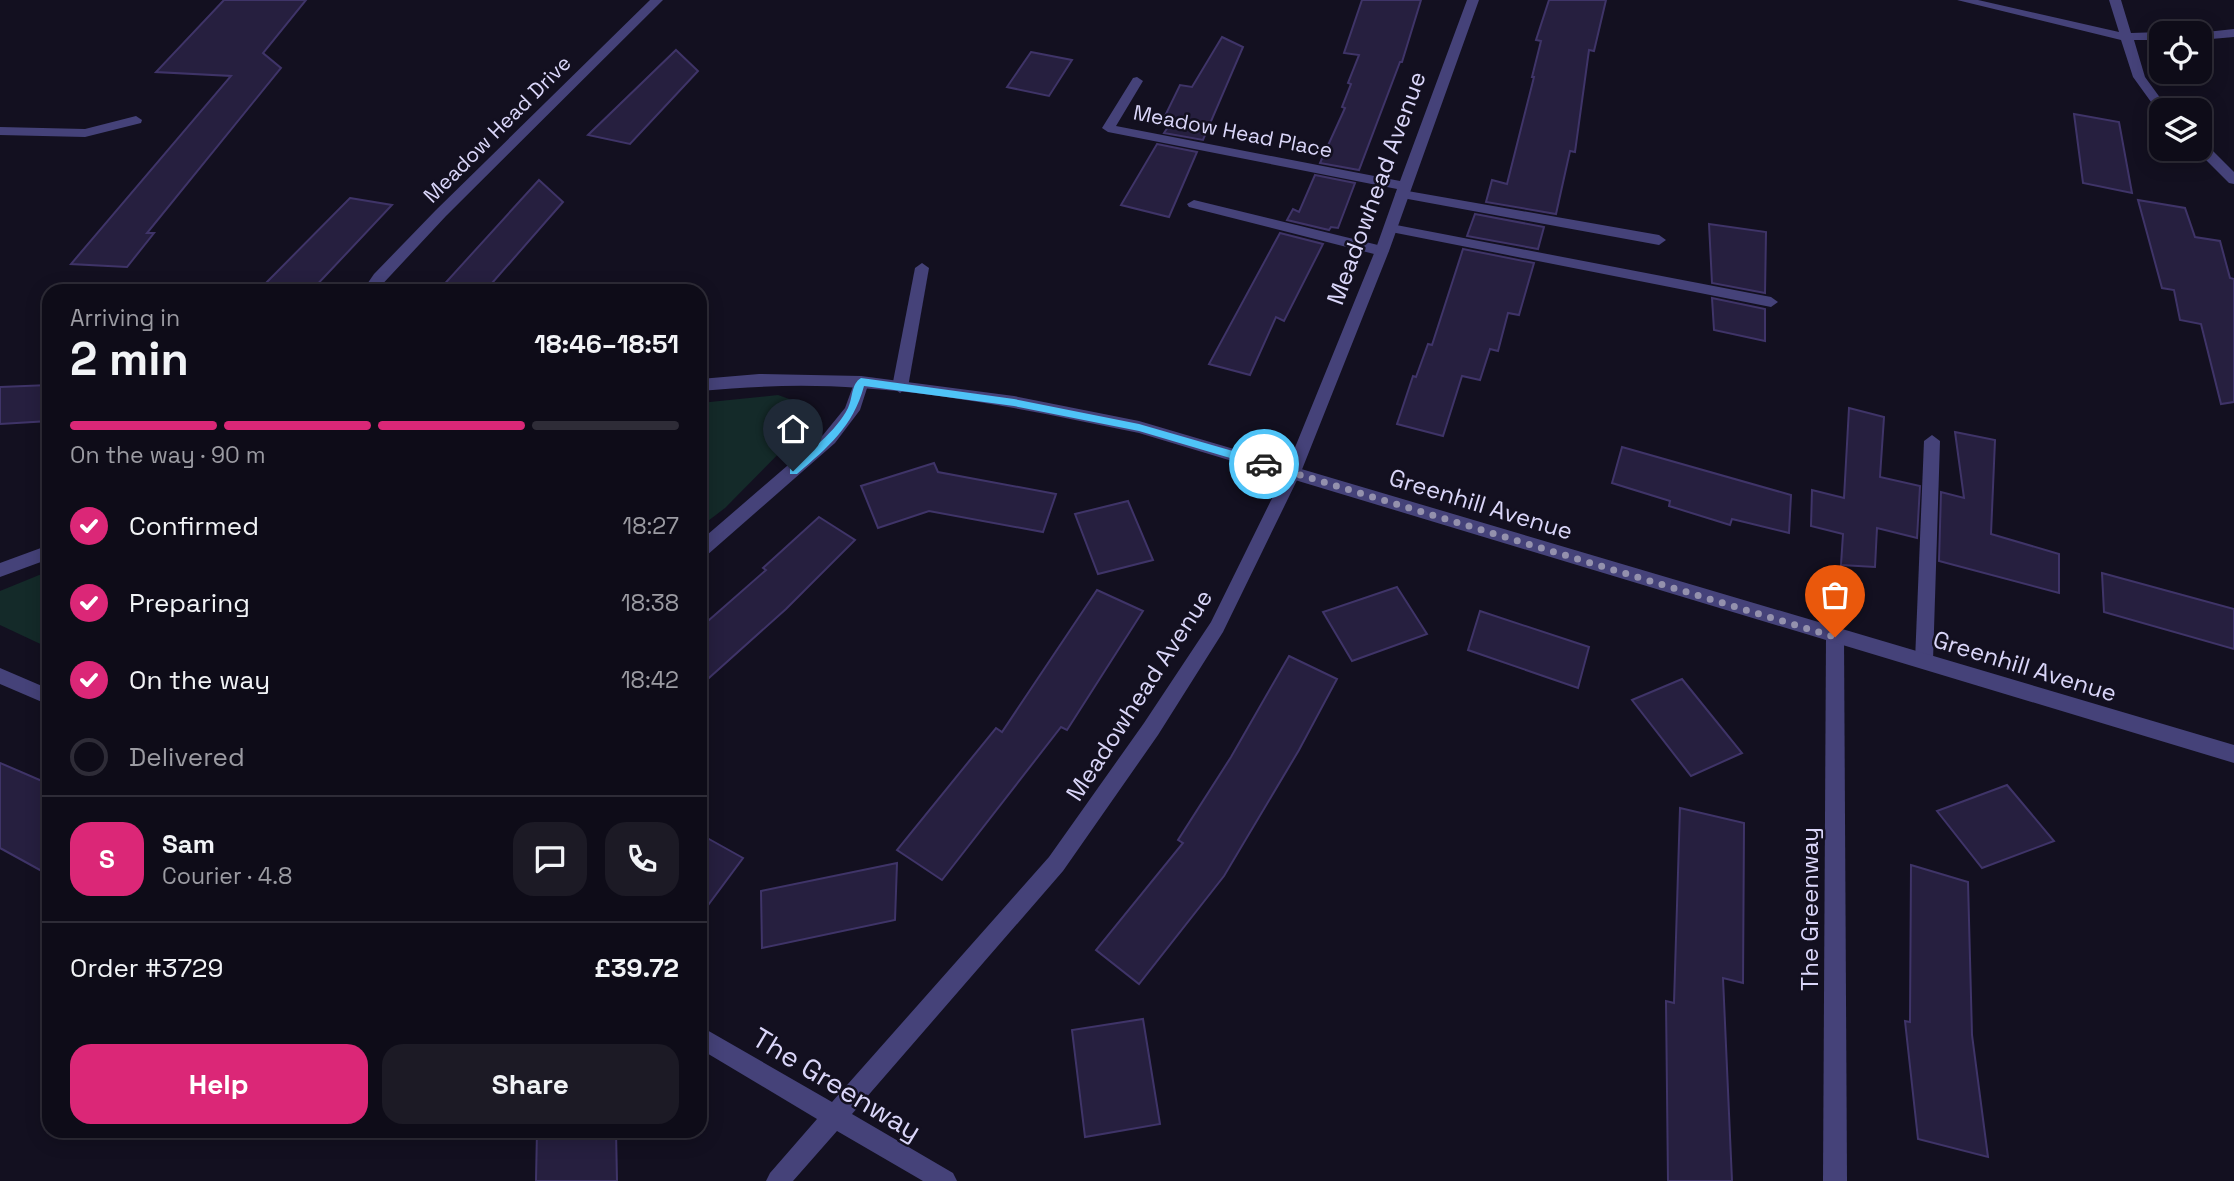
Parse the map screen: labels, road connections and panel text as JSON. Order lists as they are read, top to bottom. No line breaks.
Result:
{"streets":{"street":["Meadow Head Drive","Meadow Head Place","Meadowhead Avenue","Greenhill Avenue","The Greenway"]},"crossings":[["Meadow Head Place","Meadowhead Avenue"],["Meadowhead Avenue","Greenhill Avenue"],["Meadowhead Avenue","The Greenway"],["Greenhill Avenue","The Greenway"]],"page":{"heading":["2 min","Arriving in","18:46–18:51"],"panel":["Sam","Courier · 4.8","Order #3729","£39.72"],"bar":"On the way · 90 m","list":[["Confirmed","18:27"],["Preparing","18:38"],["On the way","18:42"],"Delivered"],"round":"S","buttons":["Help","Share"]}}
